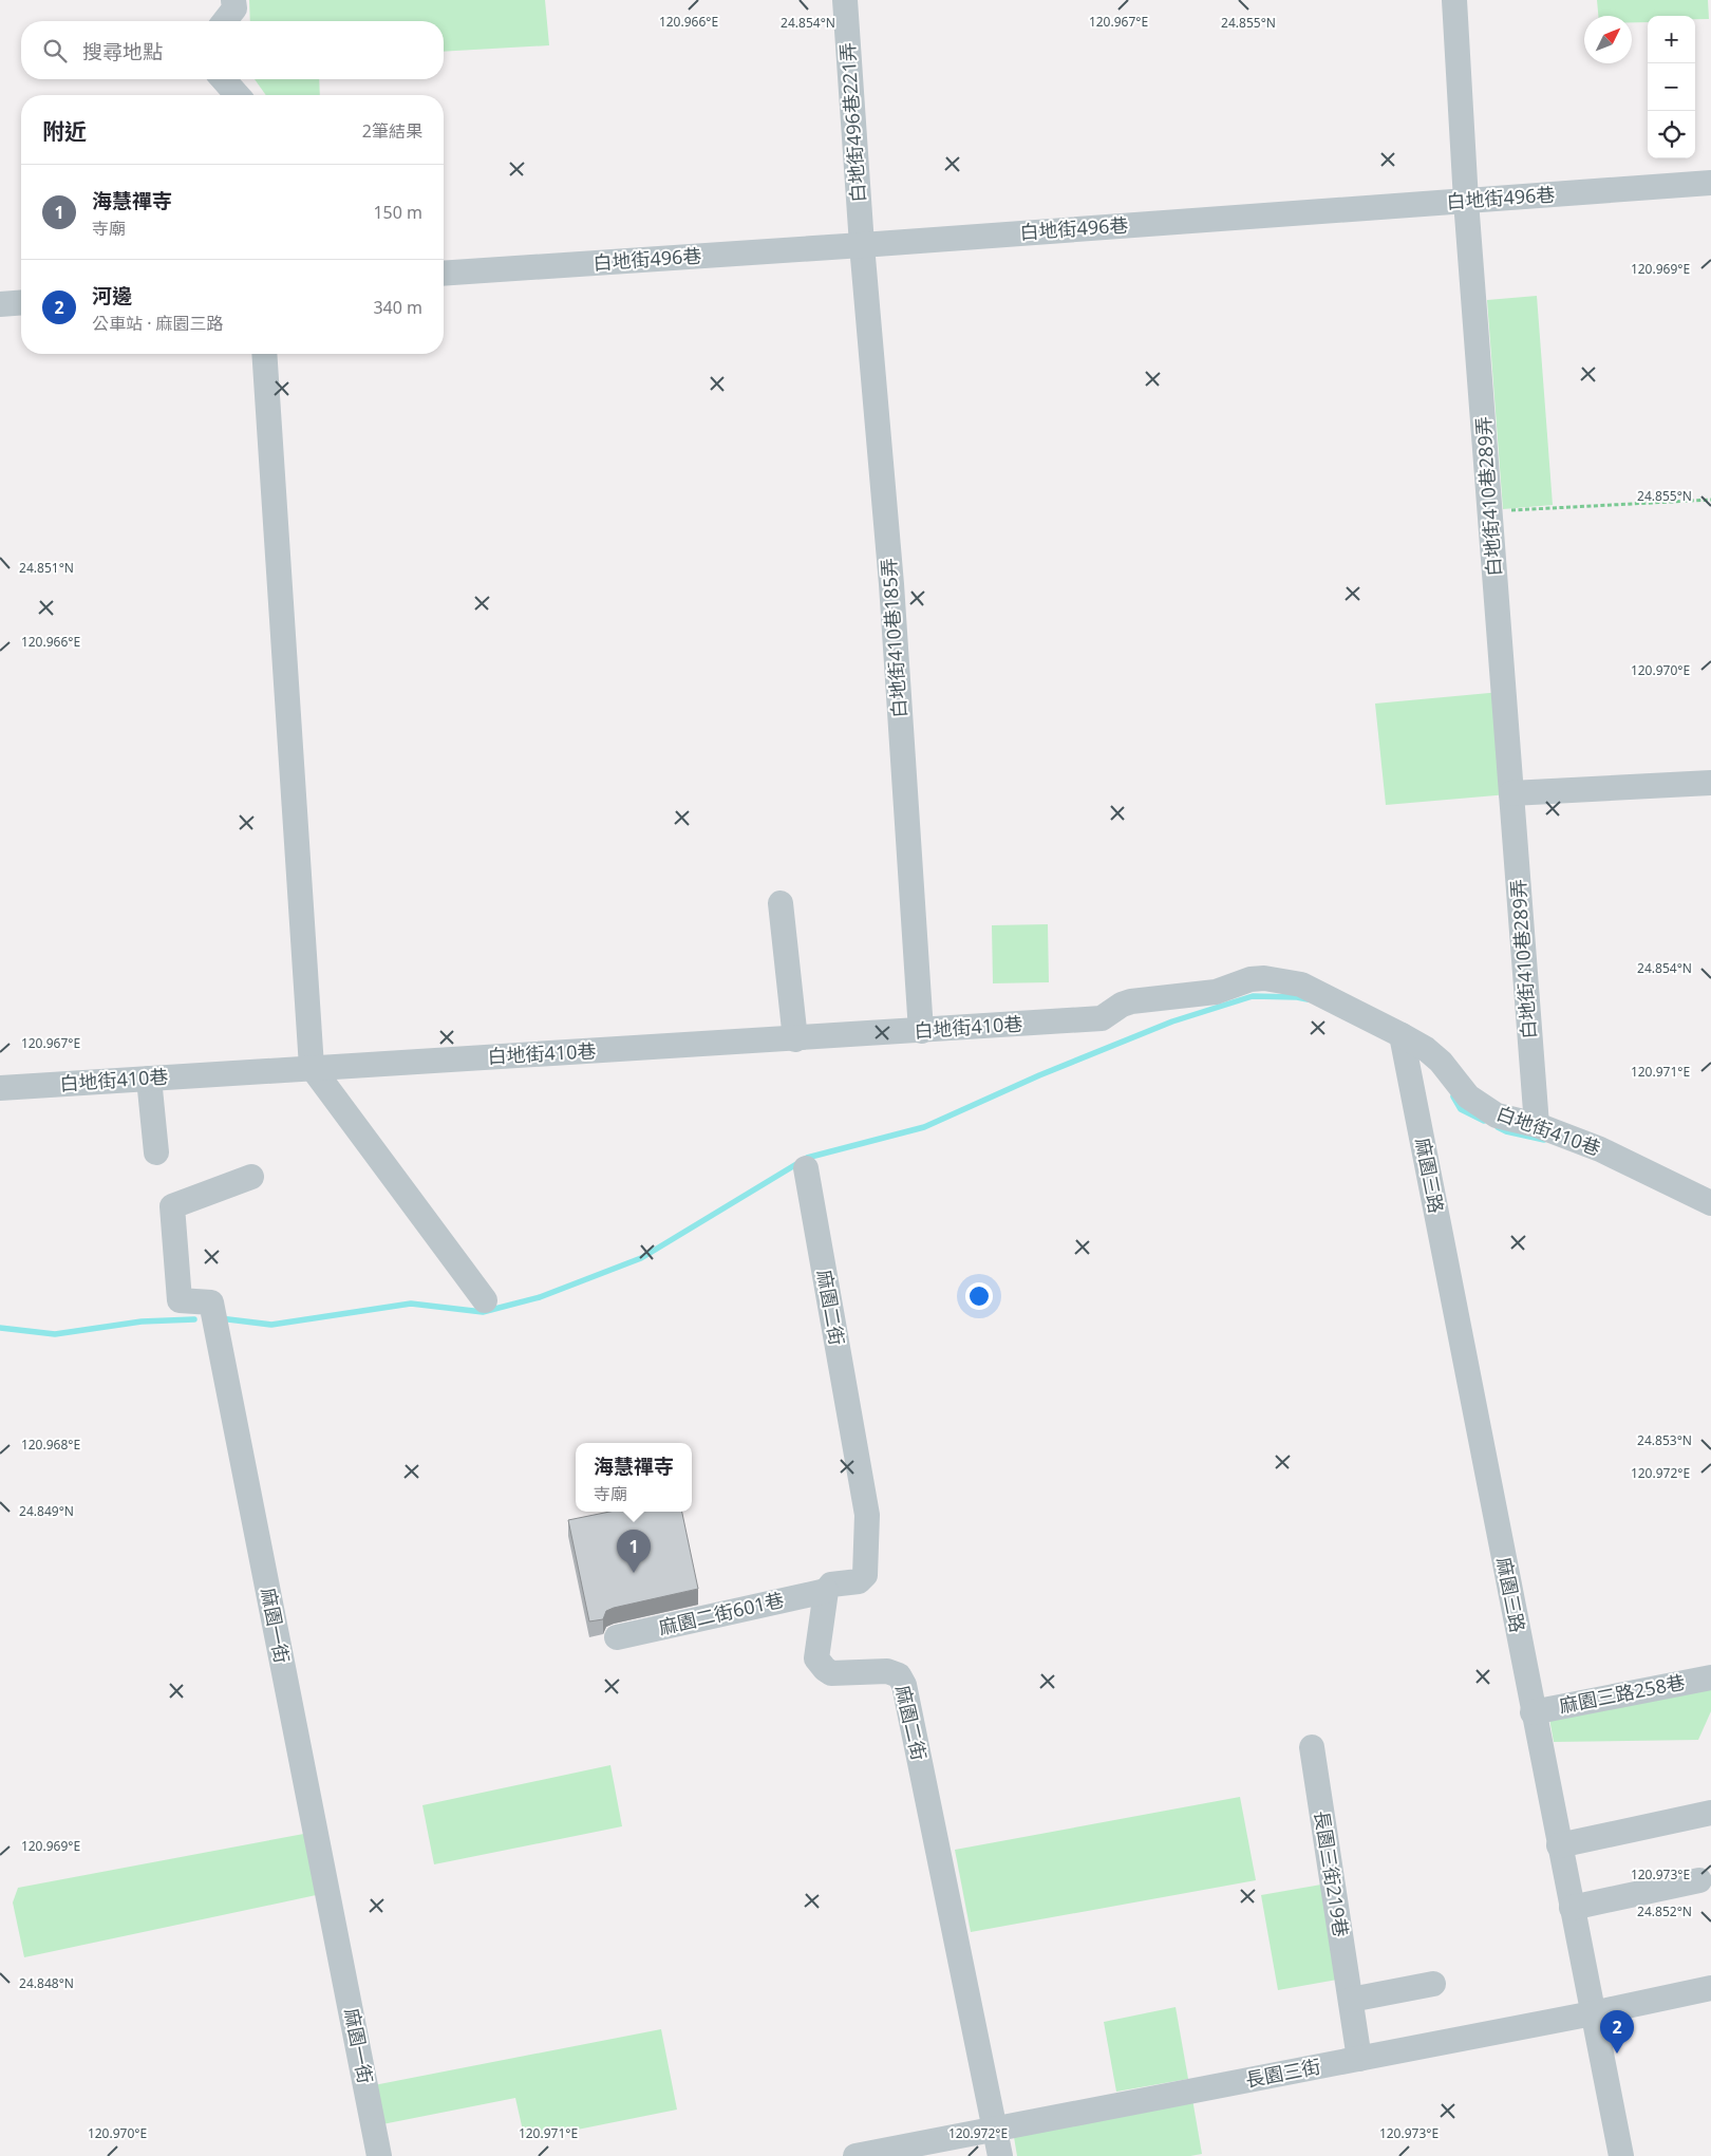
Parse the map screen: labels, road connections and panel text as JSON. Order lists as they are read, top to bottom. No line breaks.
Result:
{"streets":{"street":["白地街496巷221弄","白地街496巷","白地街410巷289弄","白地街410巷185弄","白地街410巷","麻園三路","麻園二街","麻園二街601巷","麻園一街","麻園三路258巷","長園三街219巷","長園三街"]},"crossings":[["白地街496巷221弄","白地街496巷"],["白地街496巷221弄","白地街410巷185弄"],["白地街496巷","白地街410巷289弄"],["白地街496巷","白地街410巷185弄"],["白地街410巷289弄","白地街410巷"],["白地街410巷185弄","白地街410巷"],["白地街410巷","麻園三路"],["麻園三路","麻園三路258巷"],["麻園三路","長園三街"],["麻園二街","麻園二街601巷"],["麻園二街","長園三街"],["長園三街219巷","長園三街"]],"north":"top right","page":{"map_buttons":["+","−"],"search":"搜尋地點","heading":["附近","2筆結果"],"list":[{"mark":"1","name":"海慧禪寺","note":"寺廟","value":"150 m"},{"mark":"2","name":"河邊","note":"公車站 · 麻園三路","value":"340 m"}],"popup":["海慧禪寺","寺廟"],"pins":["1","2"]},"coordinates":["120.966°E","120.967°E","24.854°N","24.855°N","120.969°E","24.851°N","120.970°E","120.971°E","24.853°N","120.968°E","120.972°E","24.849°N","120.973°E","24.852°N","24.848°N"]}
